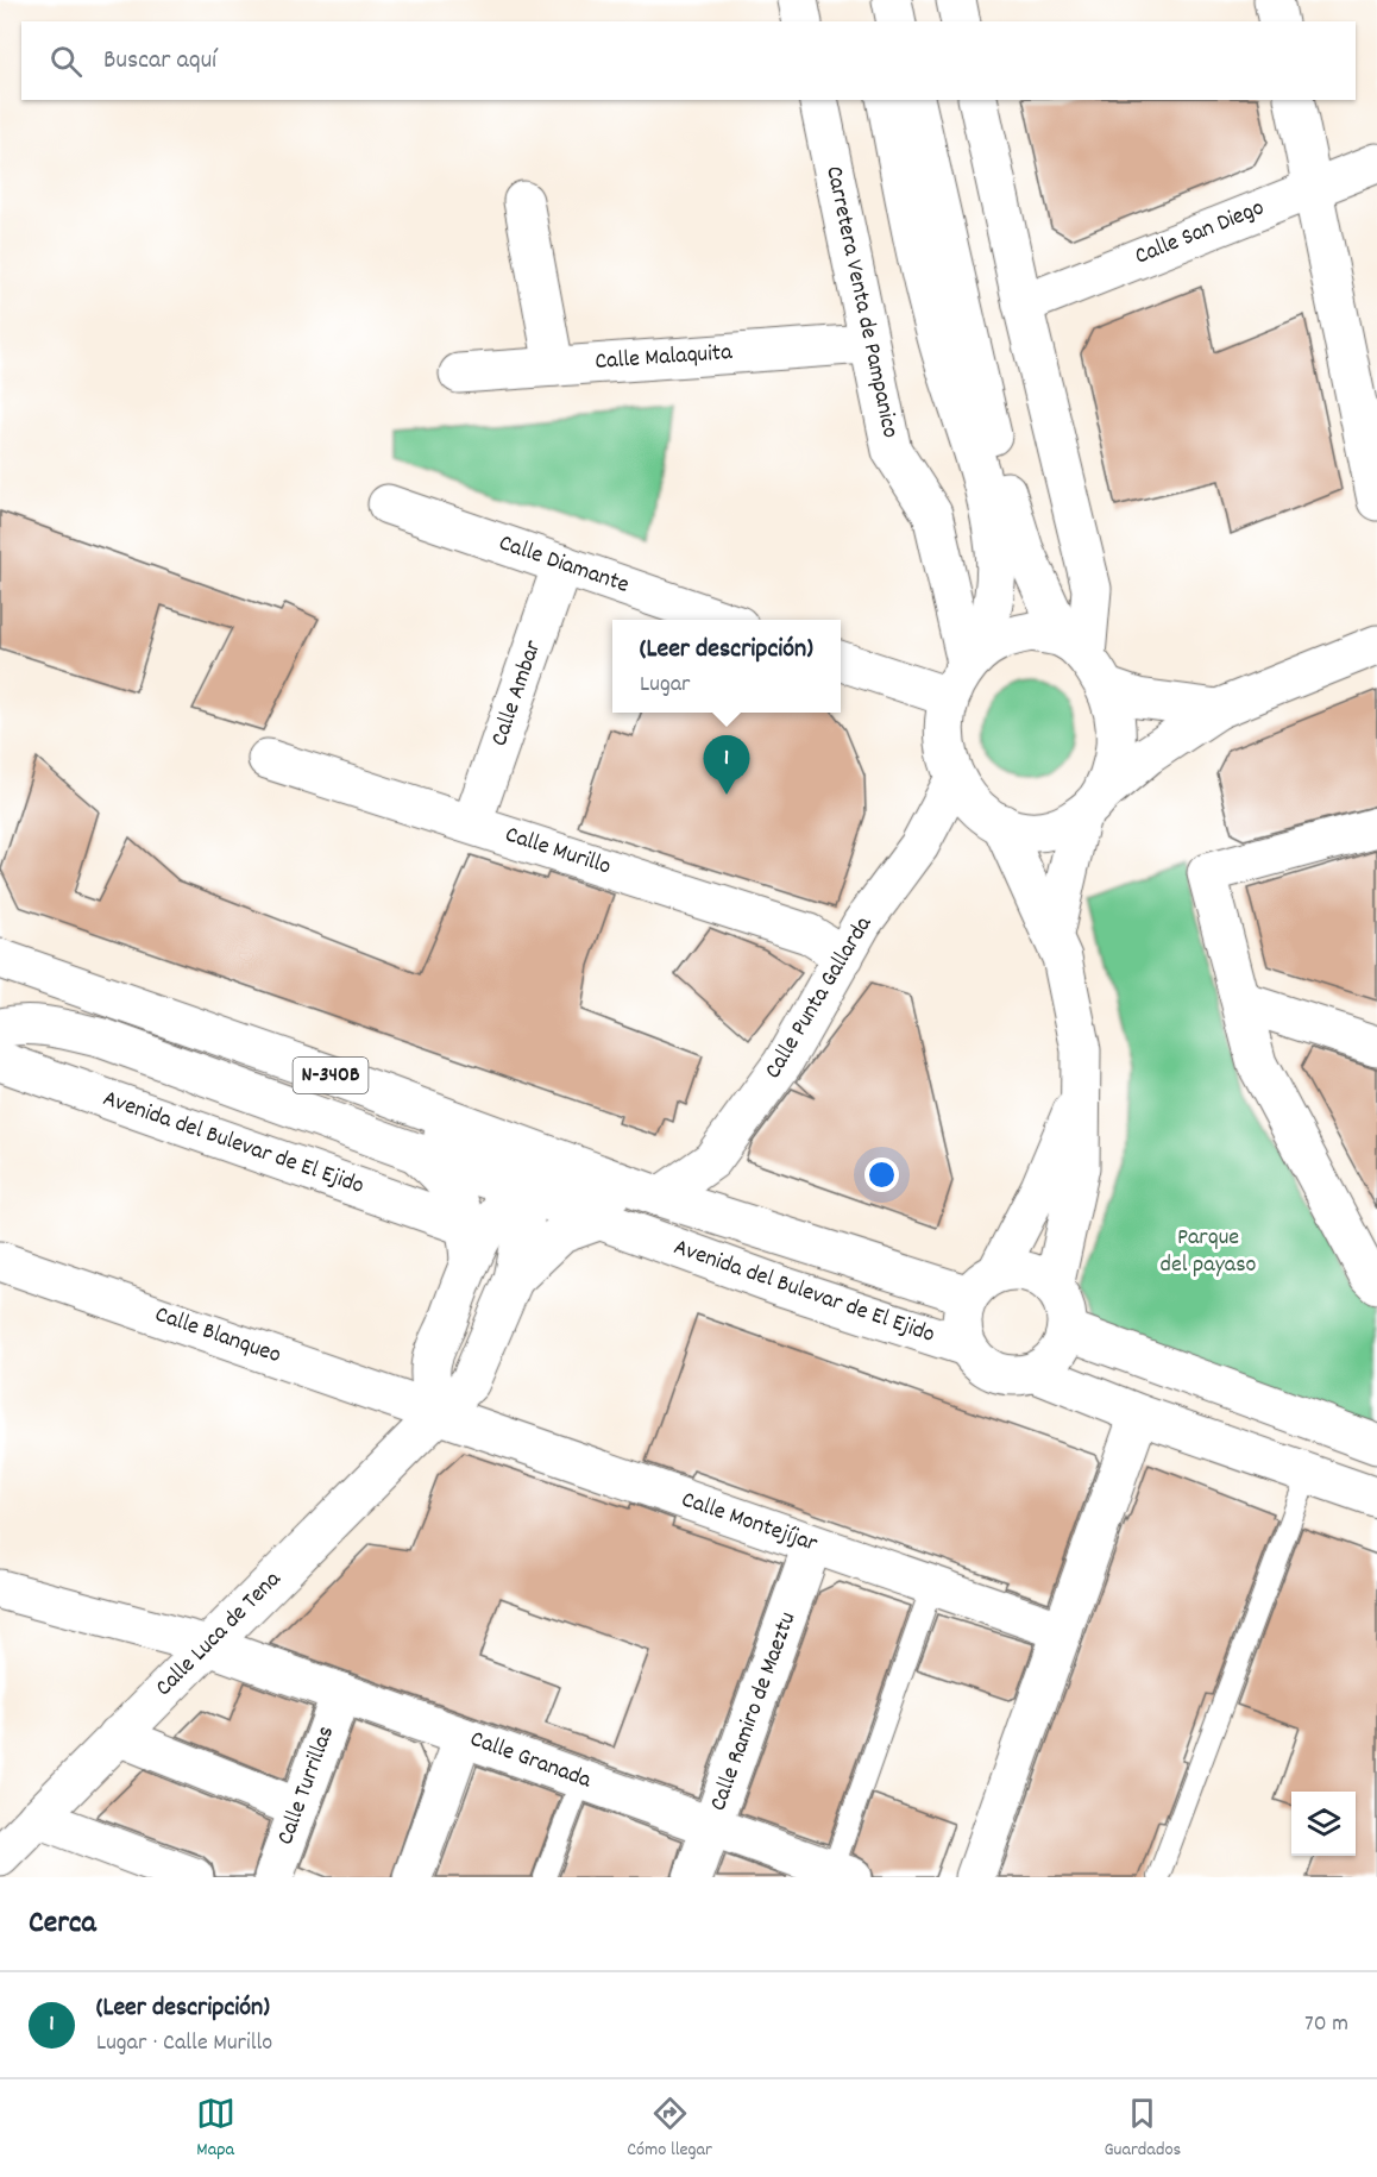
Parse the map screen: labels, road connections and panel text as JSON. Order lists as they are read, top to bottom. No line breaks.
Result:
{"streets":{"street":["Calle San Diego","Carretera Venta de Pampanico","Calle Malaquita","Calle Diamante","Calle Ambar","Calle Murillo","Calle Punta Gallarda","N-340B","Avenida del Bulevar de El Ejido","Calle Blanqueo","Calle Montejíjar","Calle Luca de Tena","Calle Ramiro de Maeztu","Calle Granada","Calle Turrillas"]},"crossings":[["Carretera Venta de Pampanico","Calle Malaquita"],["Carretera Venta de Pampanico","Calle Punta Gallarda"],["Calle Diamante","Calle Ambar"],["Calle Ambar","Calle Murillo"],["Calle Murillo","Calle Punta Gallarda"],["Calle Punta Gallarda","Avenida del Bulevar de El Ejido"],["Avenida del Bulevar de El Ejido","Calle Luca de Tena"],["Calle Blanqueo","Calle Montejíjar"],["Calle Blanqueo","Calle Luca de Tena"],["Calle Montejíjar","Calle Luca de Tena"],["Calle Montejíjar","Calle Ramiro de Maeztu"],["Calle Luca de Tena","Calle Granada"],["Calle Ramiro de Maeztu","Calle Granada"],["Calle Granada","Calle Turrillas"]],"parks":["Parque del payaso"],"page":{"search":"Buscar aquí","popup":["(Leer descripción)","Lugar"],"pins":"1","heading":"Cerca","list":[{"mark":"1","name":"(Leer descripción)","note":"Lugar · Calle Murillo","value":"70 m"}],"nav":["Mapa","Cómo llegar","Guardados"]}}
